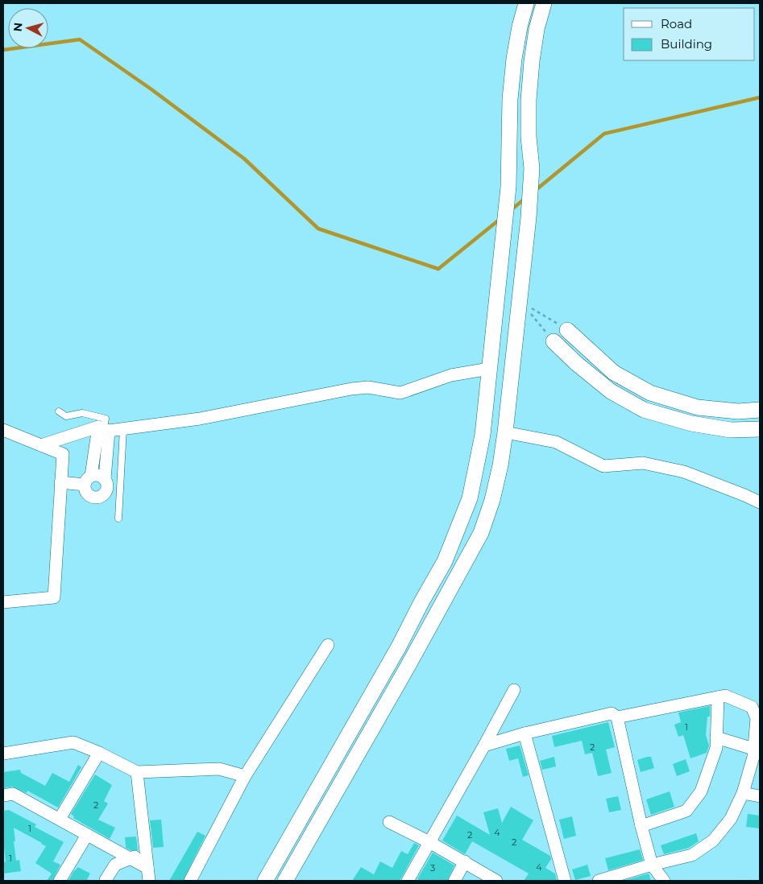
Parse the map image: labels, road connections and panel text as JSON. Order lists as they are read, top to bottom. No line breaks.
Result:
{"house_numbers":["1","2","2","1","4","2","2","1","4","3"],"legend":["Road","Building"],"north":"left"}
